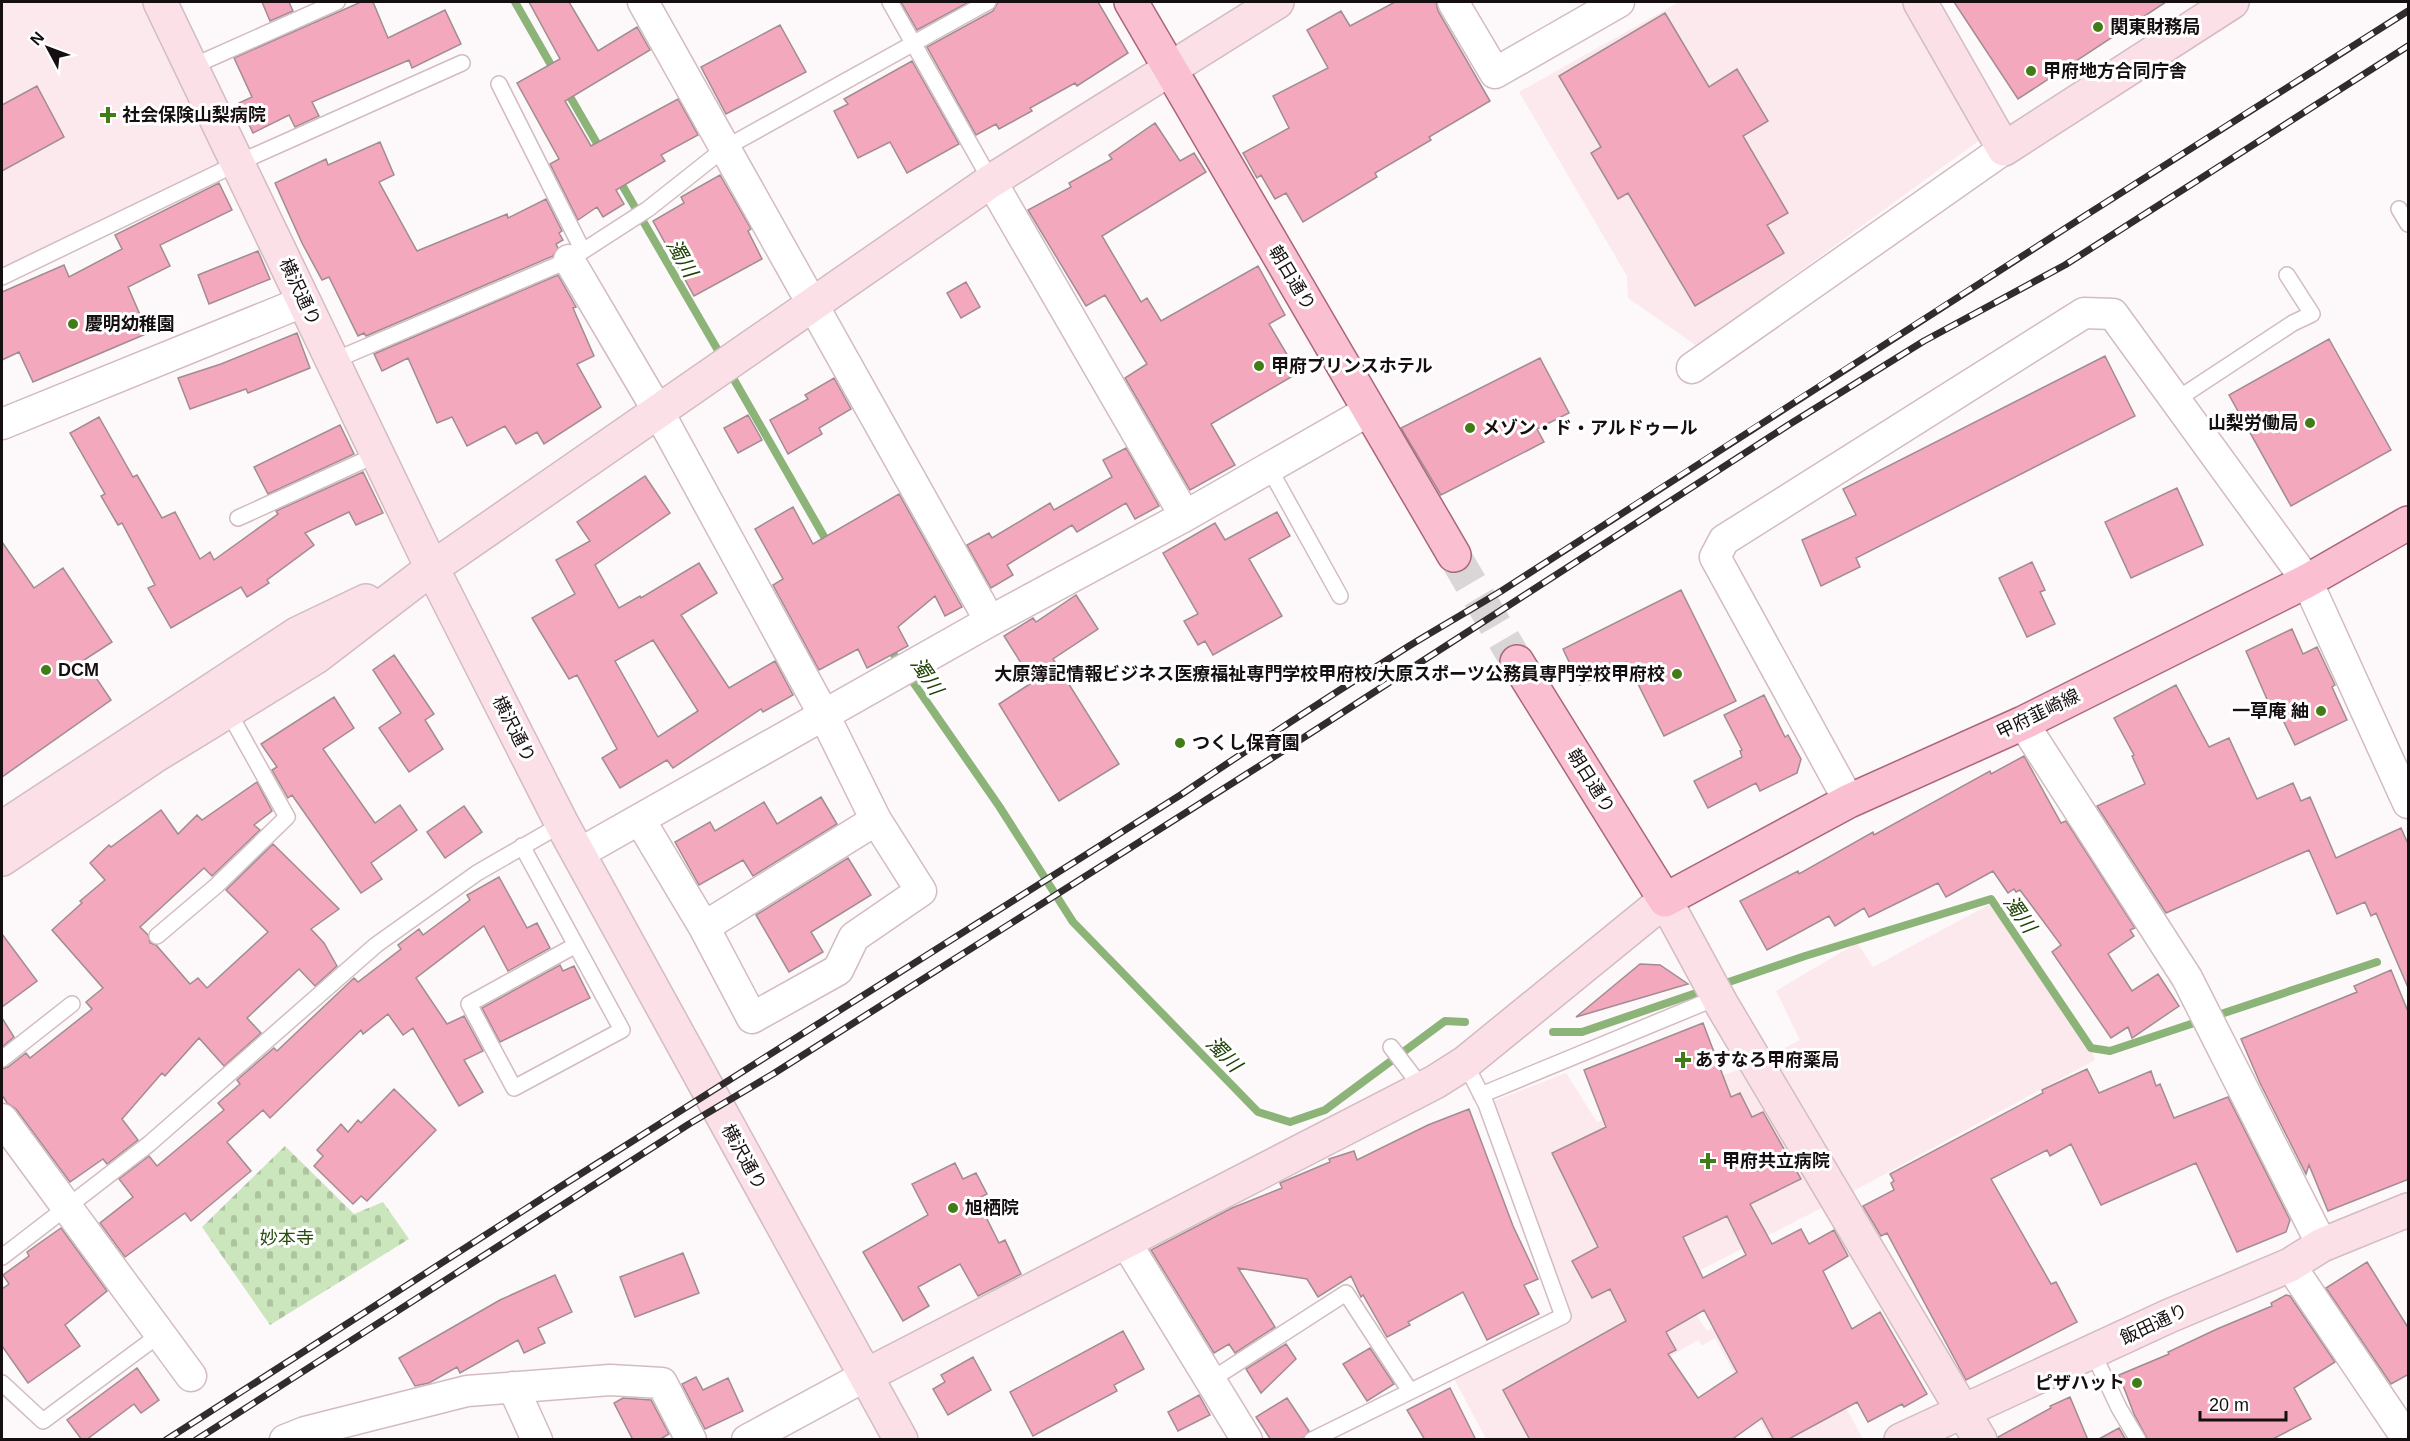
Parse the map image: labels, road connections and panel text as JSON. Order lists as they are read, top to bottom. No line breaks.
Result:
{"streets":{"main road":["朝日通り","甲府韮崎線"],"street":["横沢通り","飯田通り"]},"crossings":[["朝日通り","甲府韮崎線"]],"water":["濁川"],"parks":["妙本寺"],"places":{"other":["関東財務局","甲府地方合同庁舎","慶明幼稚園","甲府プリンスホテル","山梨労働局","メゾン・ド・アルドゥール","DCM","大原簿記情報ビジネス医療福祉専門学校甲府校/大原スポーツ公務員専門学校甲府校","一草庵 紬","つくし保育園","旭栖院","ピザハット"],"health":["社会保険山梨病院","あすなろ甲府薬局","甲府共立病院"]},"scale_bar":"20 m","north":"top left"}
